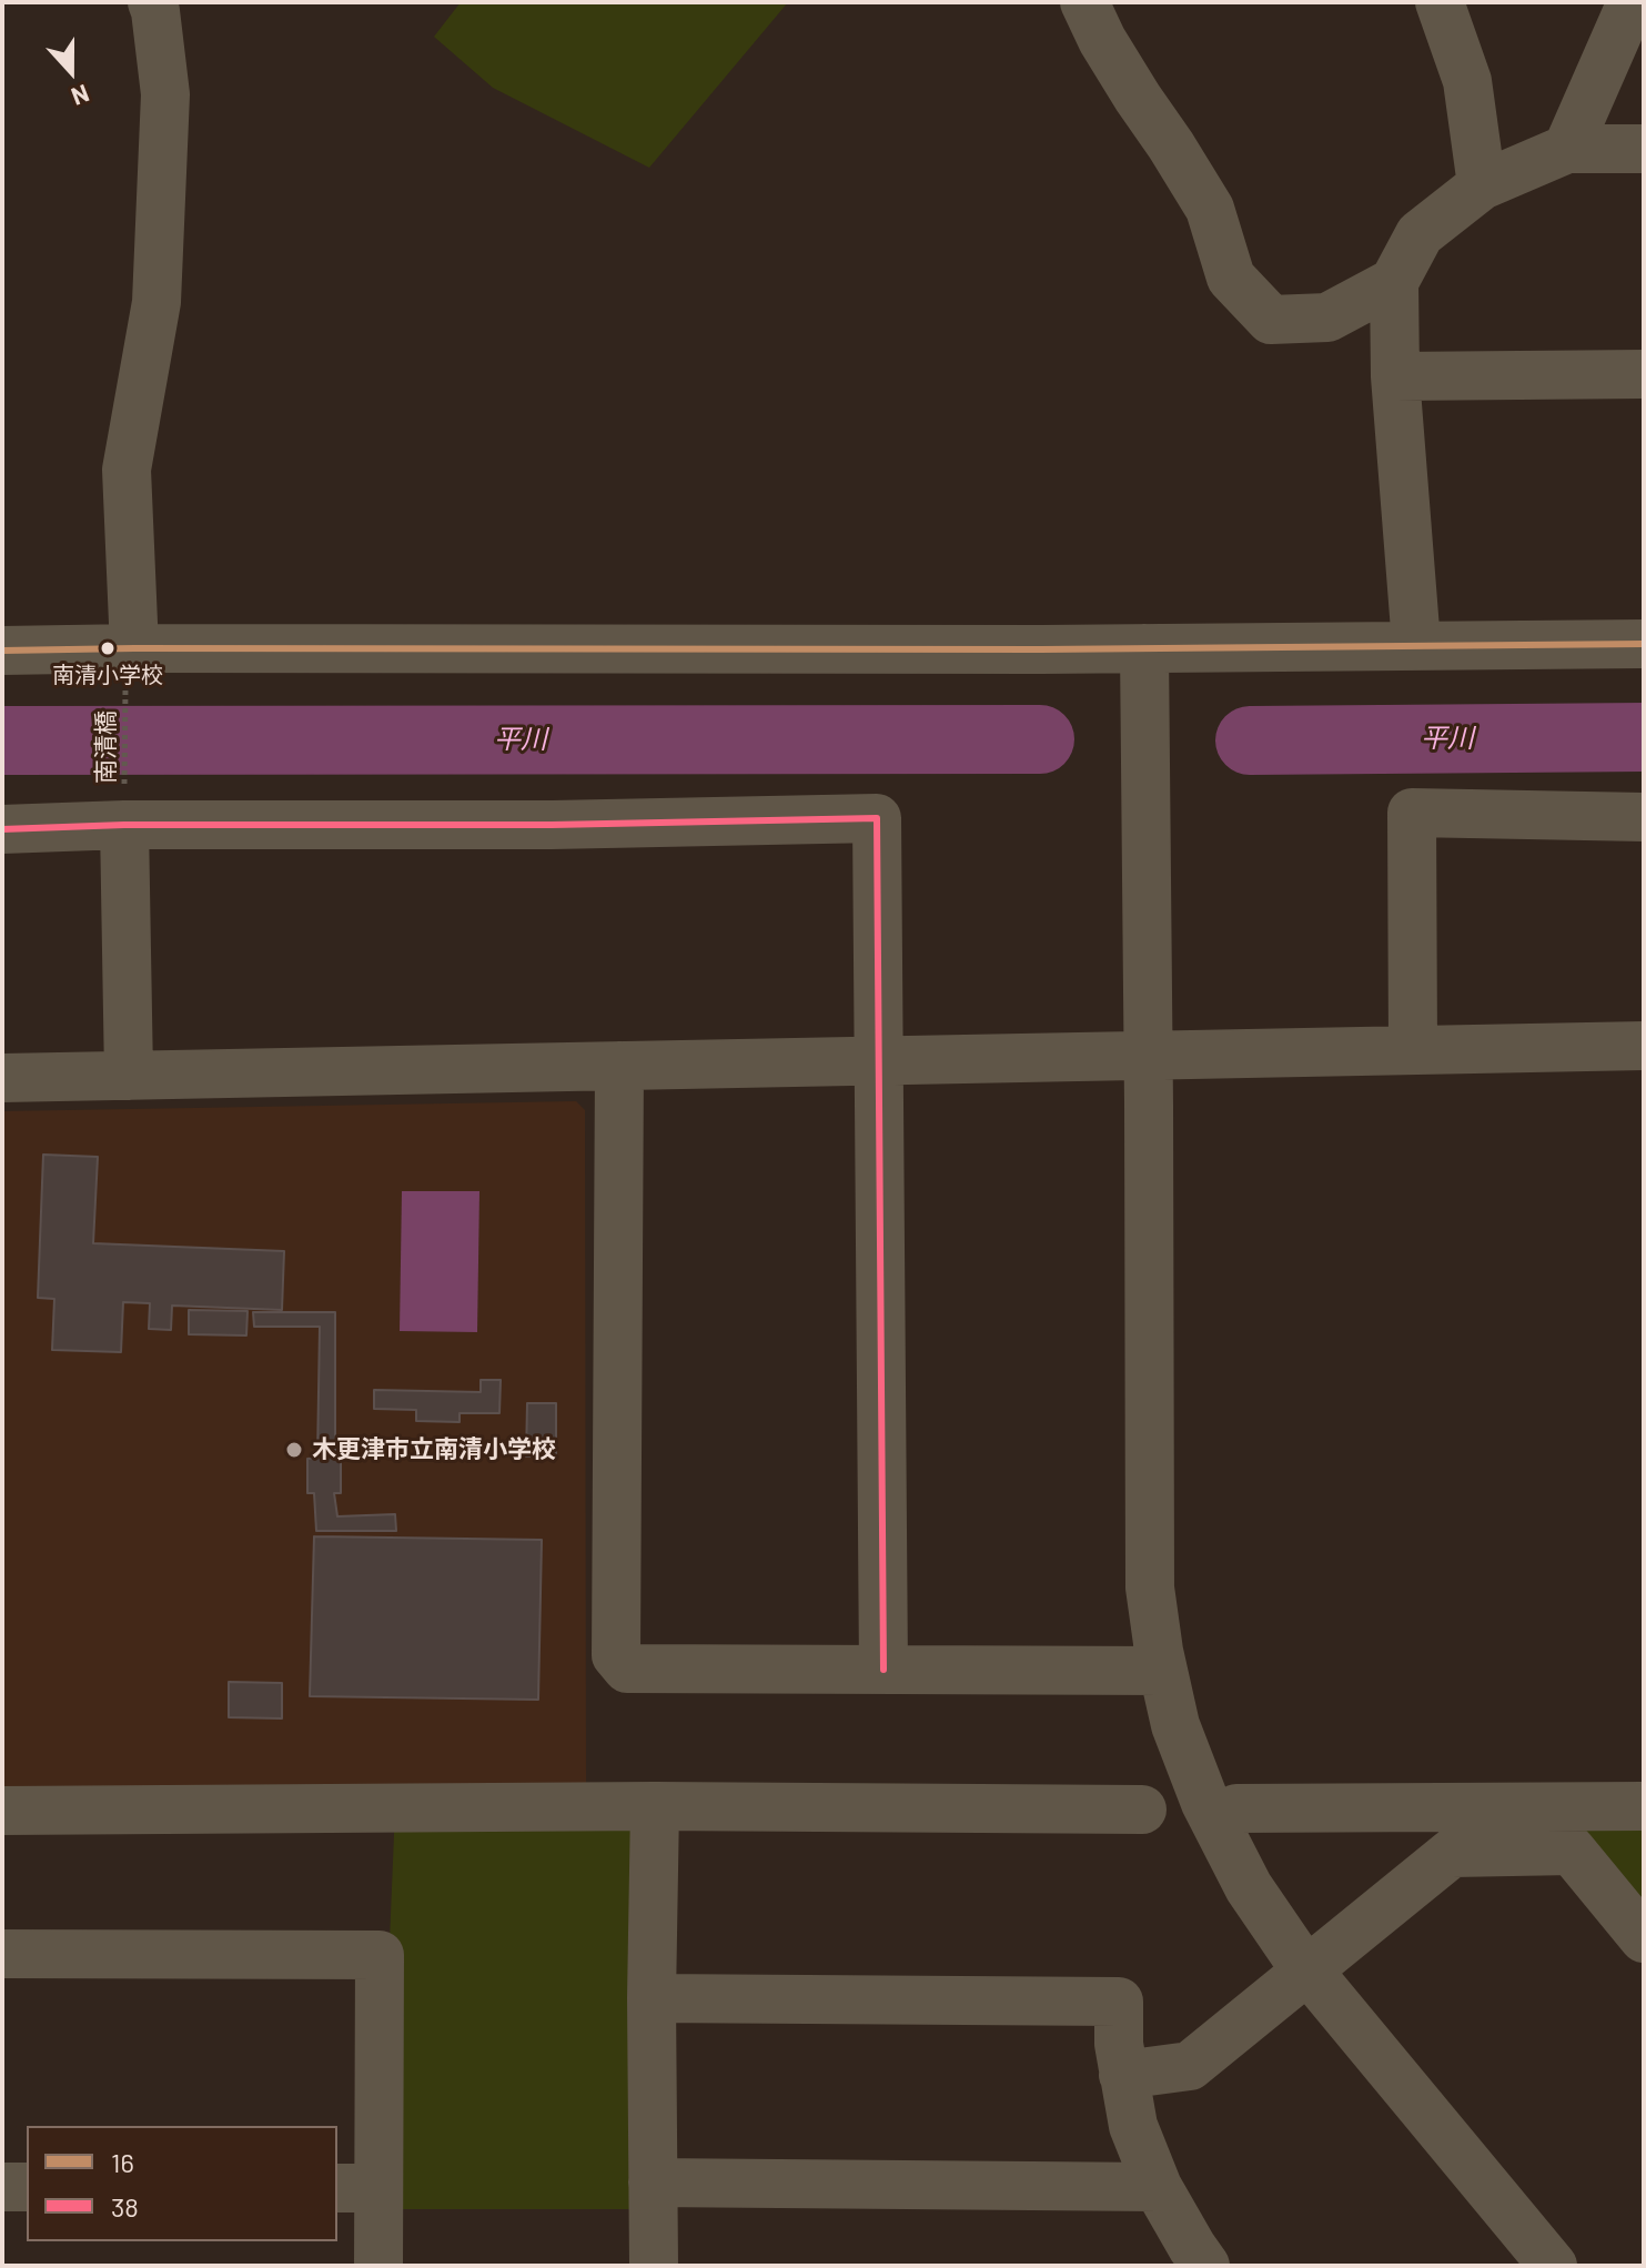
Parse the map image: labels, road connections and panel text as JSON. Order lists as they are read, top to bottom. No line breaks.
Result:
{"streets":{"path":["南清橋"]},"water":["平川"],"places":["南清小学校","木更津市立南清小学校"],"lines":["transit line 16","transit line 38"],"legend":["16","38"],"north":"bottom"}
